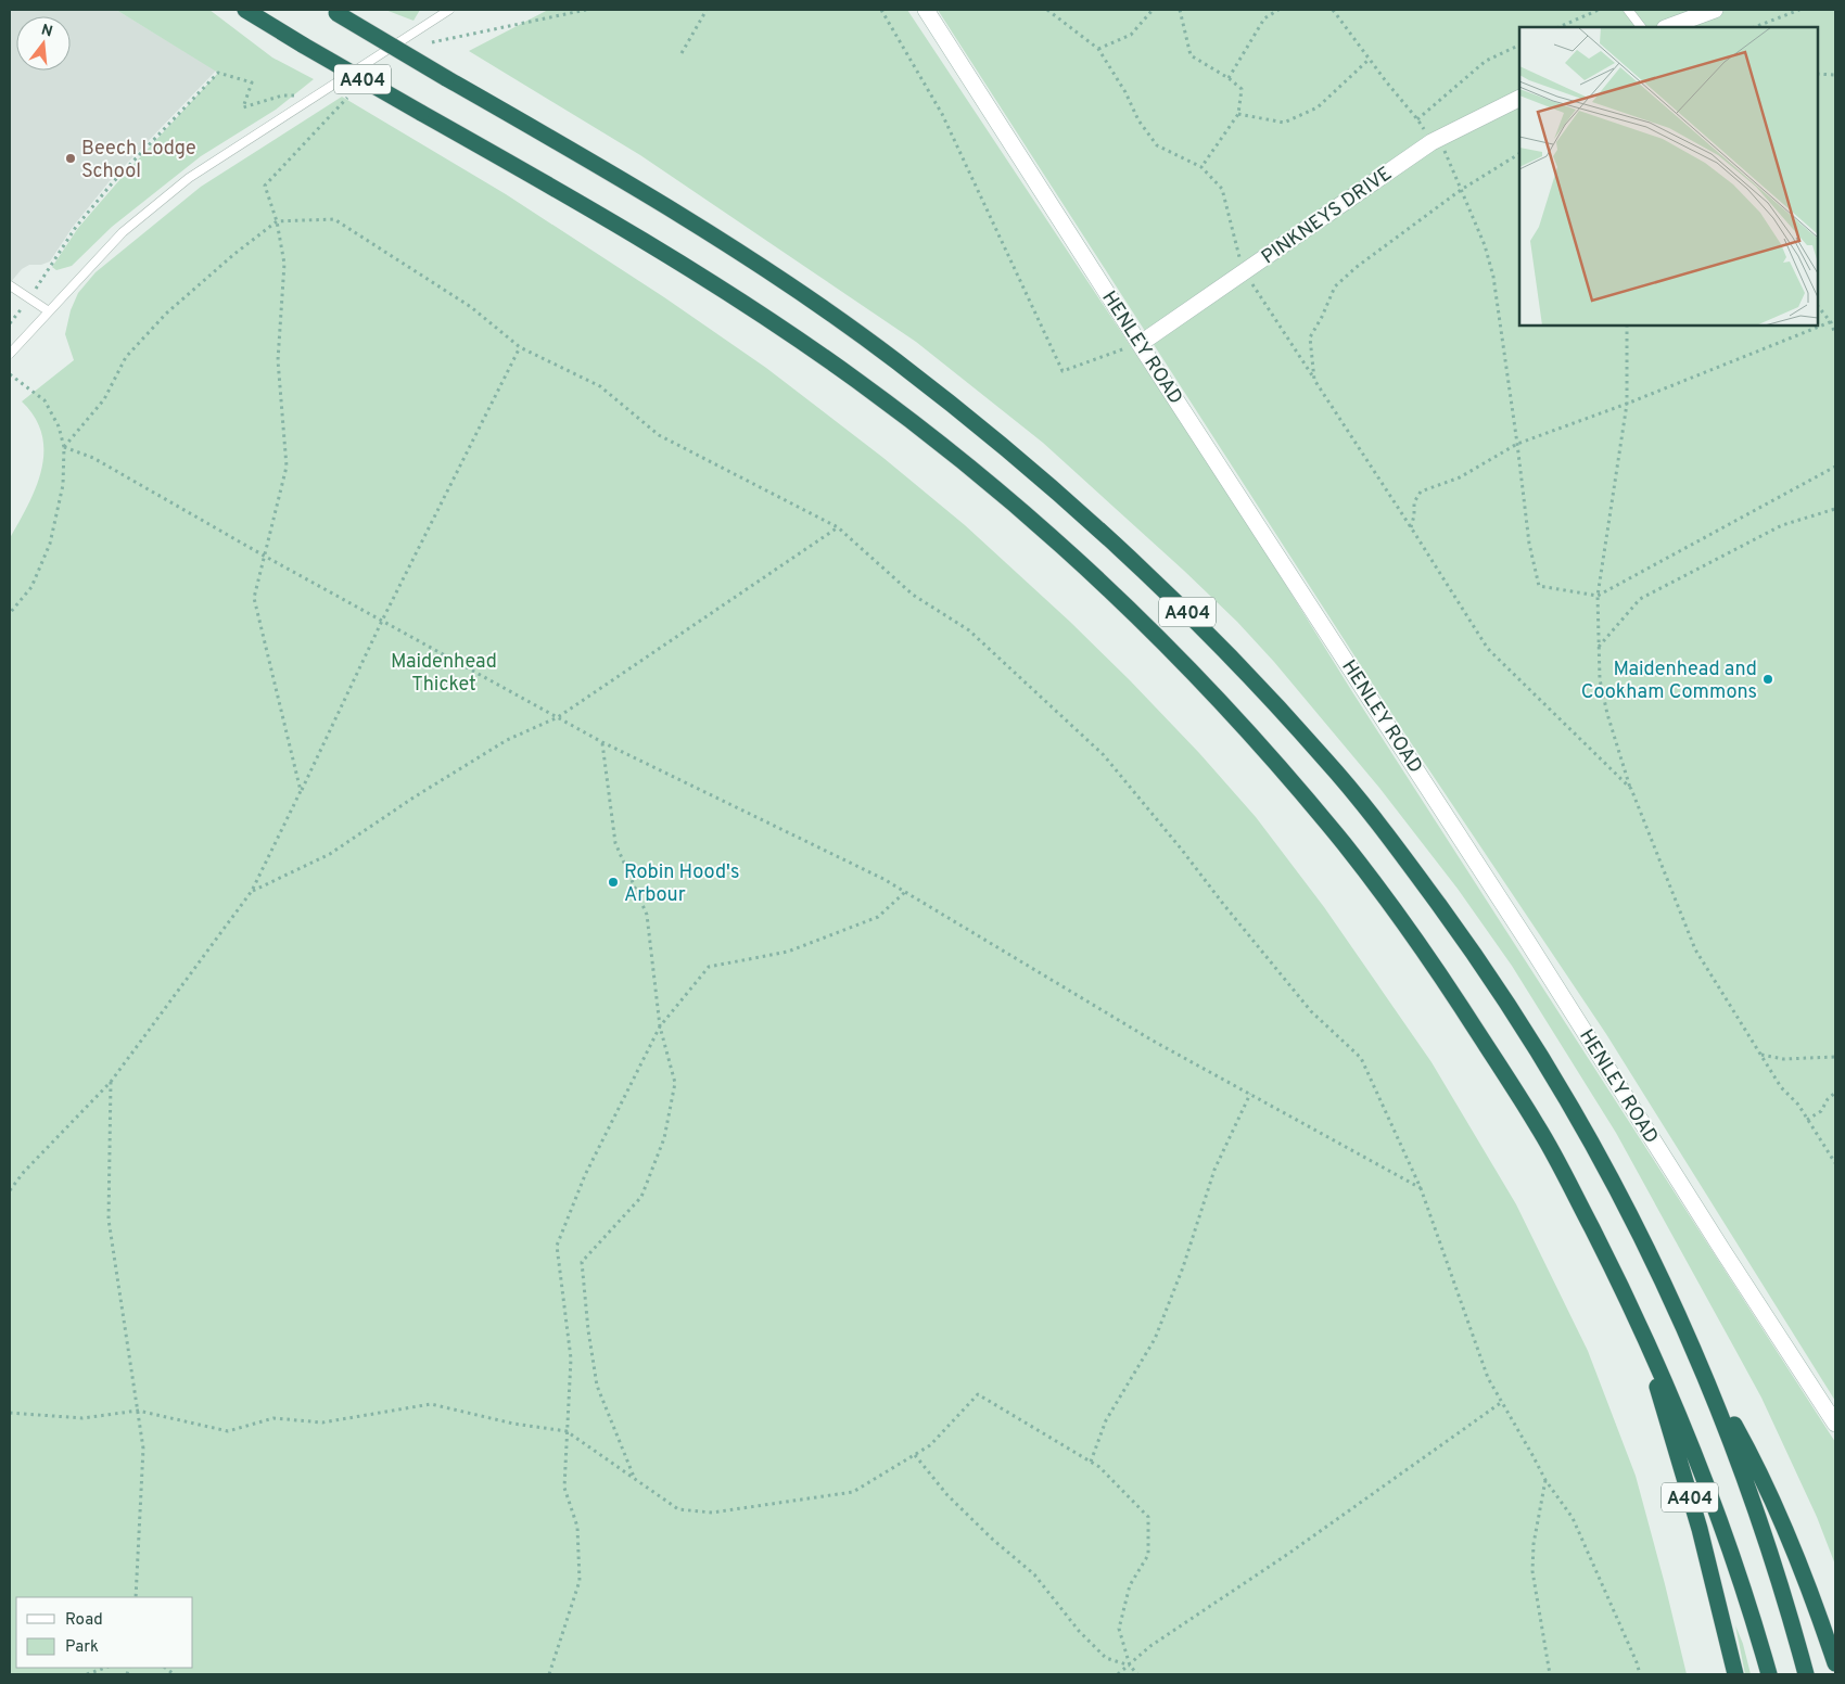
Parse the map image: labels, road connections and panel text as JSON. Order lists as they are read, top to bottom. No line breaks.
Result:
{"streets":{"highway":["A404"],"street":["PINKNEYS DRIVE","HENLEY ROAD"]},"crossings":[["PINKNEYS DRIVE","HENLEY ROAD"]],"parks":["Maidenhead Thicket"],"places":["Beech Lodge School","Maidenhead and Cookham Commons","Robin Hood's Arbour"],"legend":["Road","Park"],"north":"top"}
